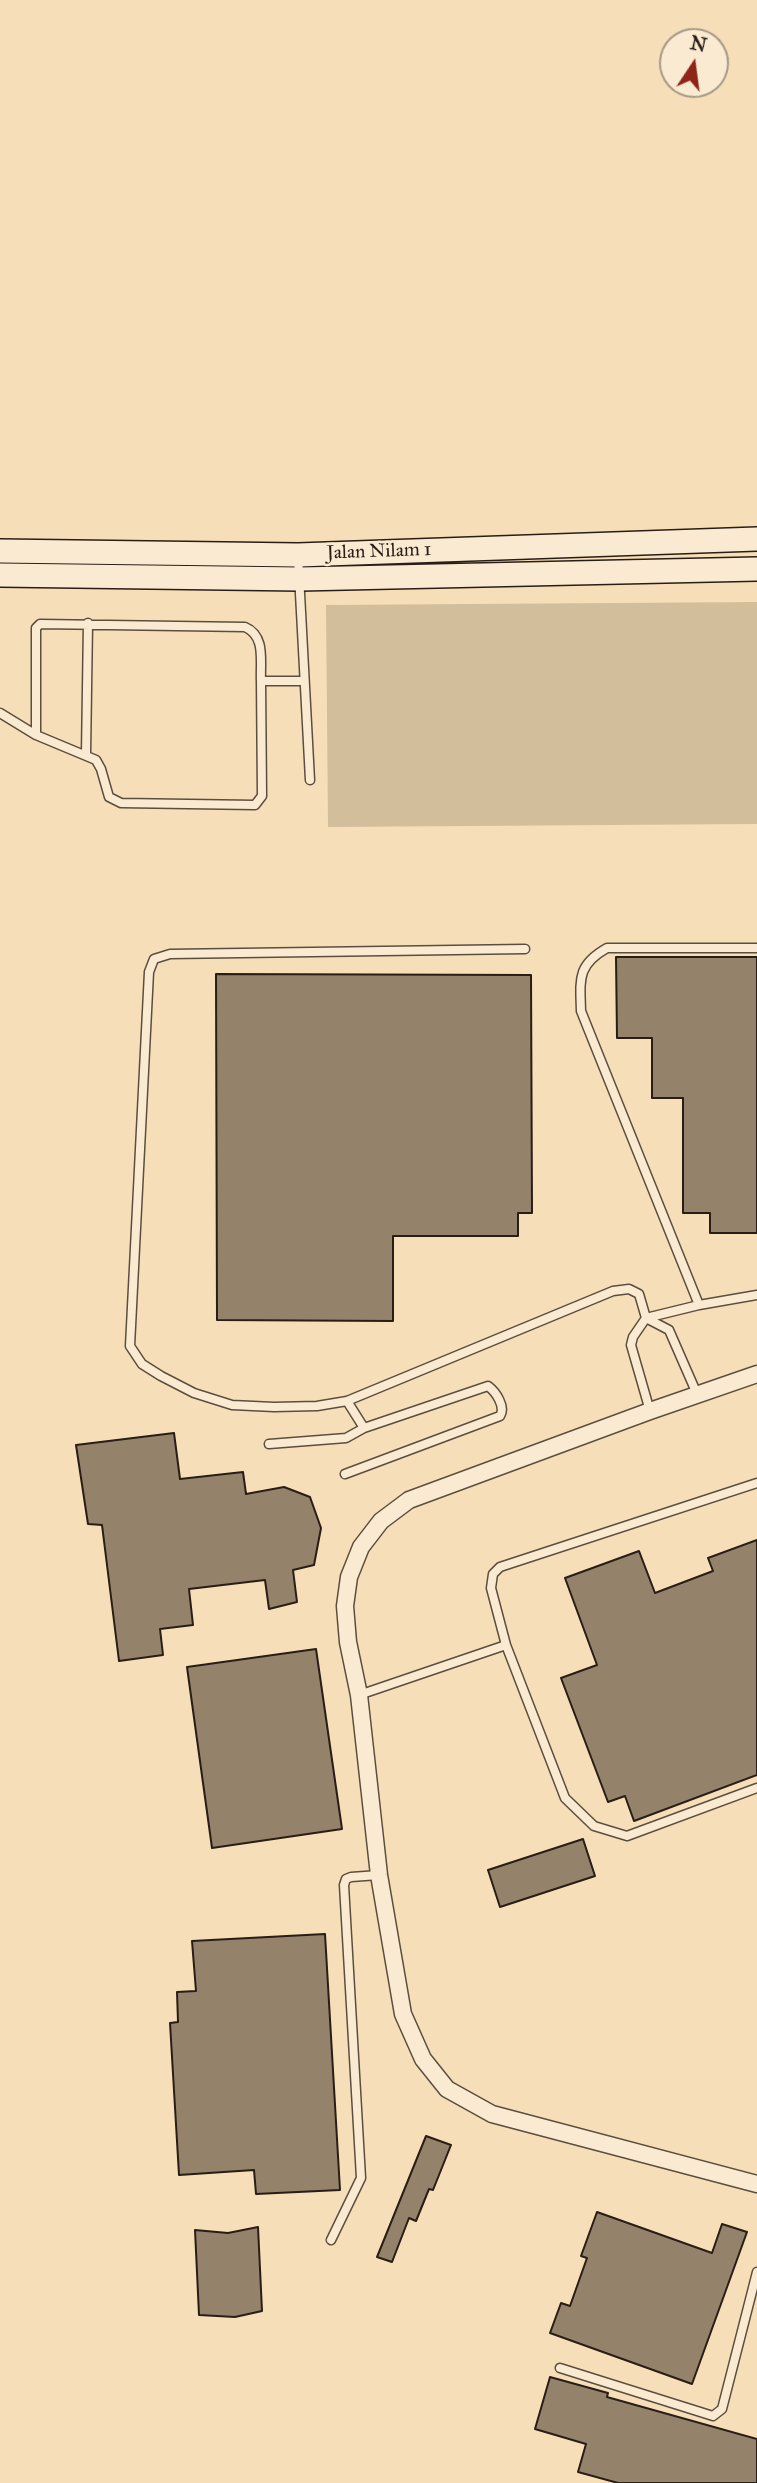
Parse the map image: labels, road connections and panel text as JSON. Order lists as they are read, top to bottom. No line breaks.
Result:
{"streets":{"main road":["Jalan Nilam 1"]},"north":"top"}
